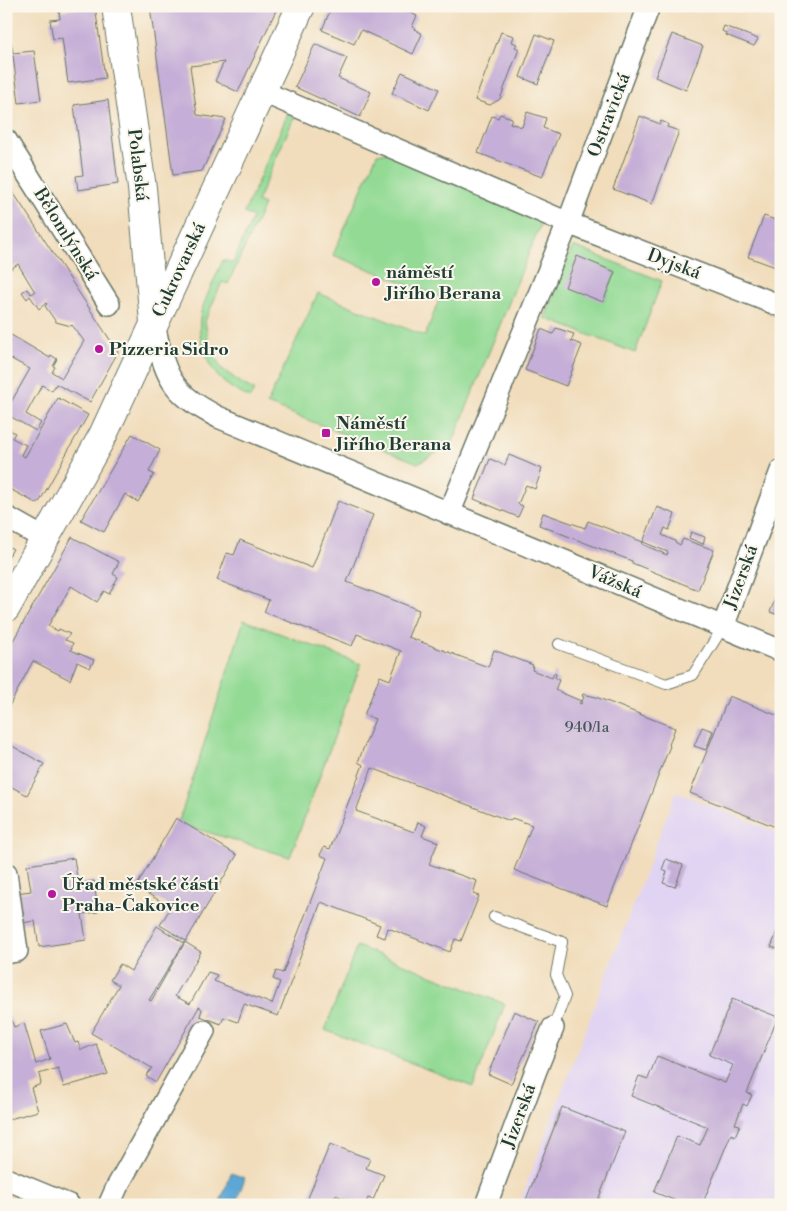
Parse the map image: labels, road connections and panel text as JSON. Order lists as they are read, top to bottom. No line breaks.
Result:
{"streets":{"street":["Ostravická","Polabská","Bělomlýnská","Dyjská","Cukrovarská","Jizerská","Vážská"]},"crossings":[["Ostravická","Dyjská"],["Polabská","Cukrovarská"],["Jizerská","Vážská"]],"places":{"other":["náměstí Jiřího Berana","Pizzeria Sidro","Úřad městské části Praha-Čakovice"],"transit":["Náměstí Jiřího Berana"]},"house_numbers":["940/1a"]}
